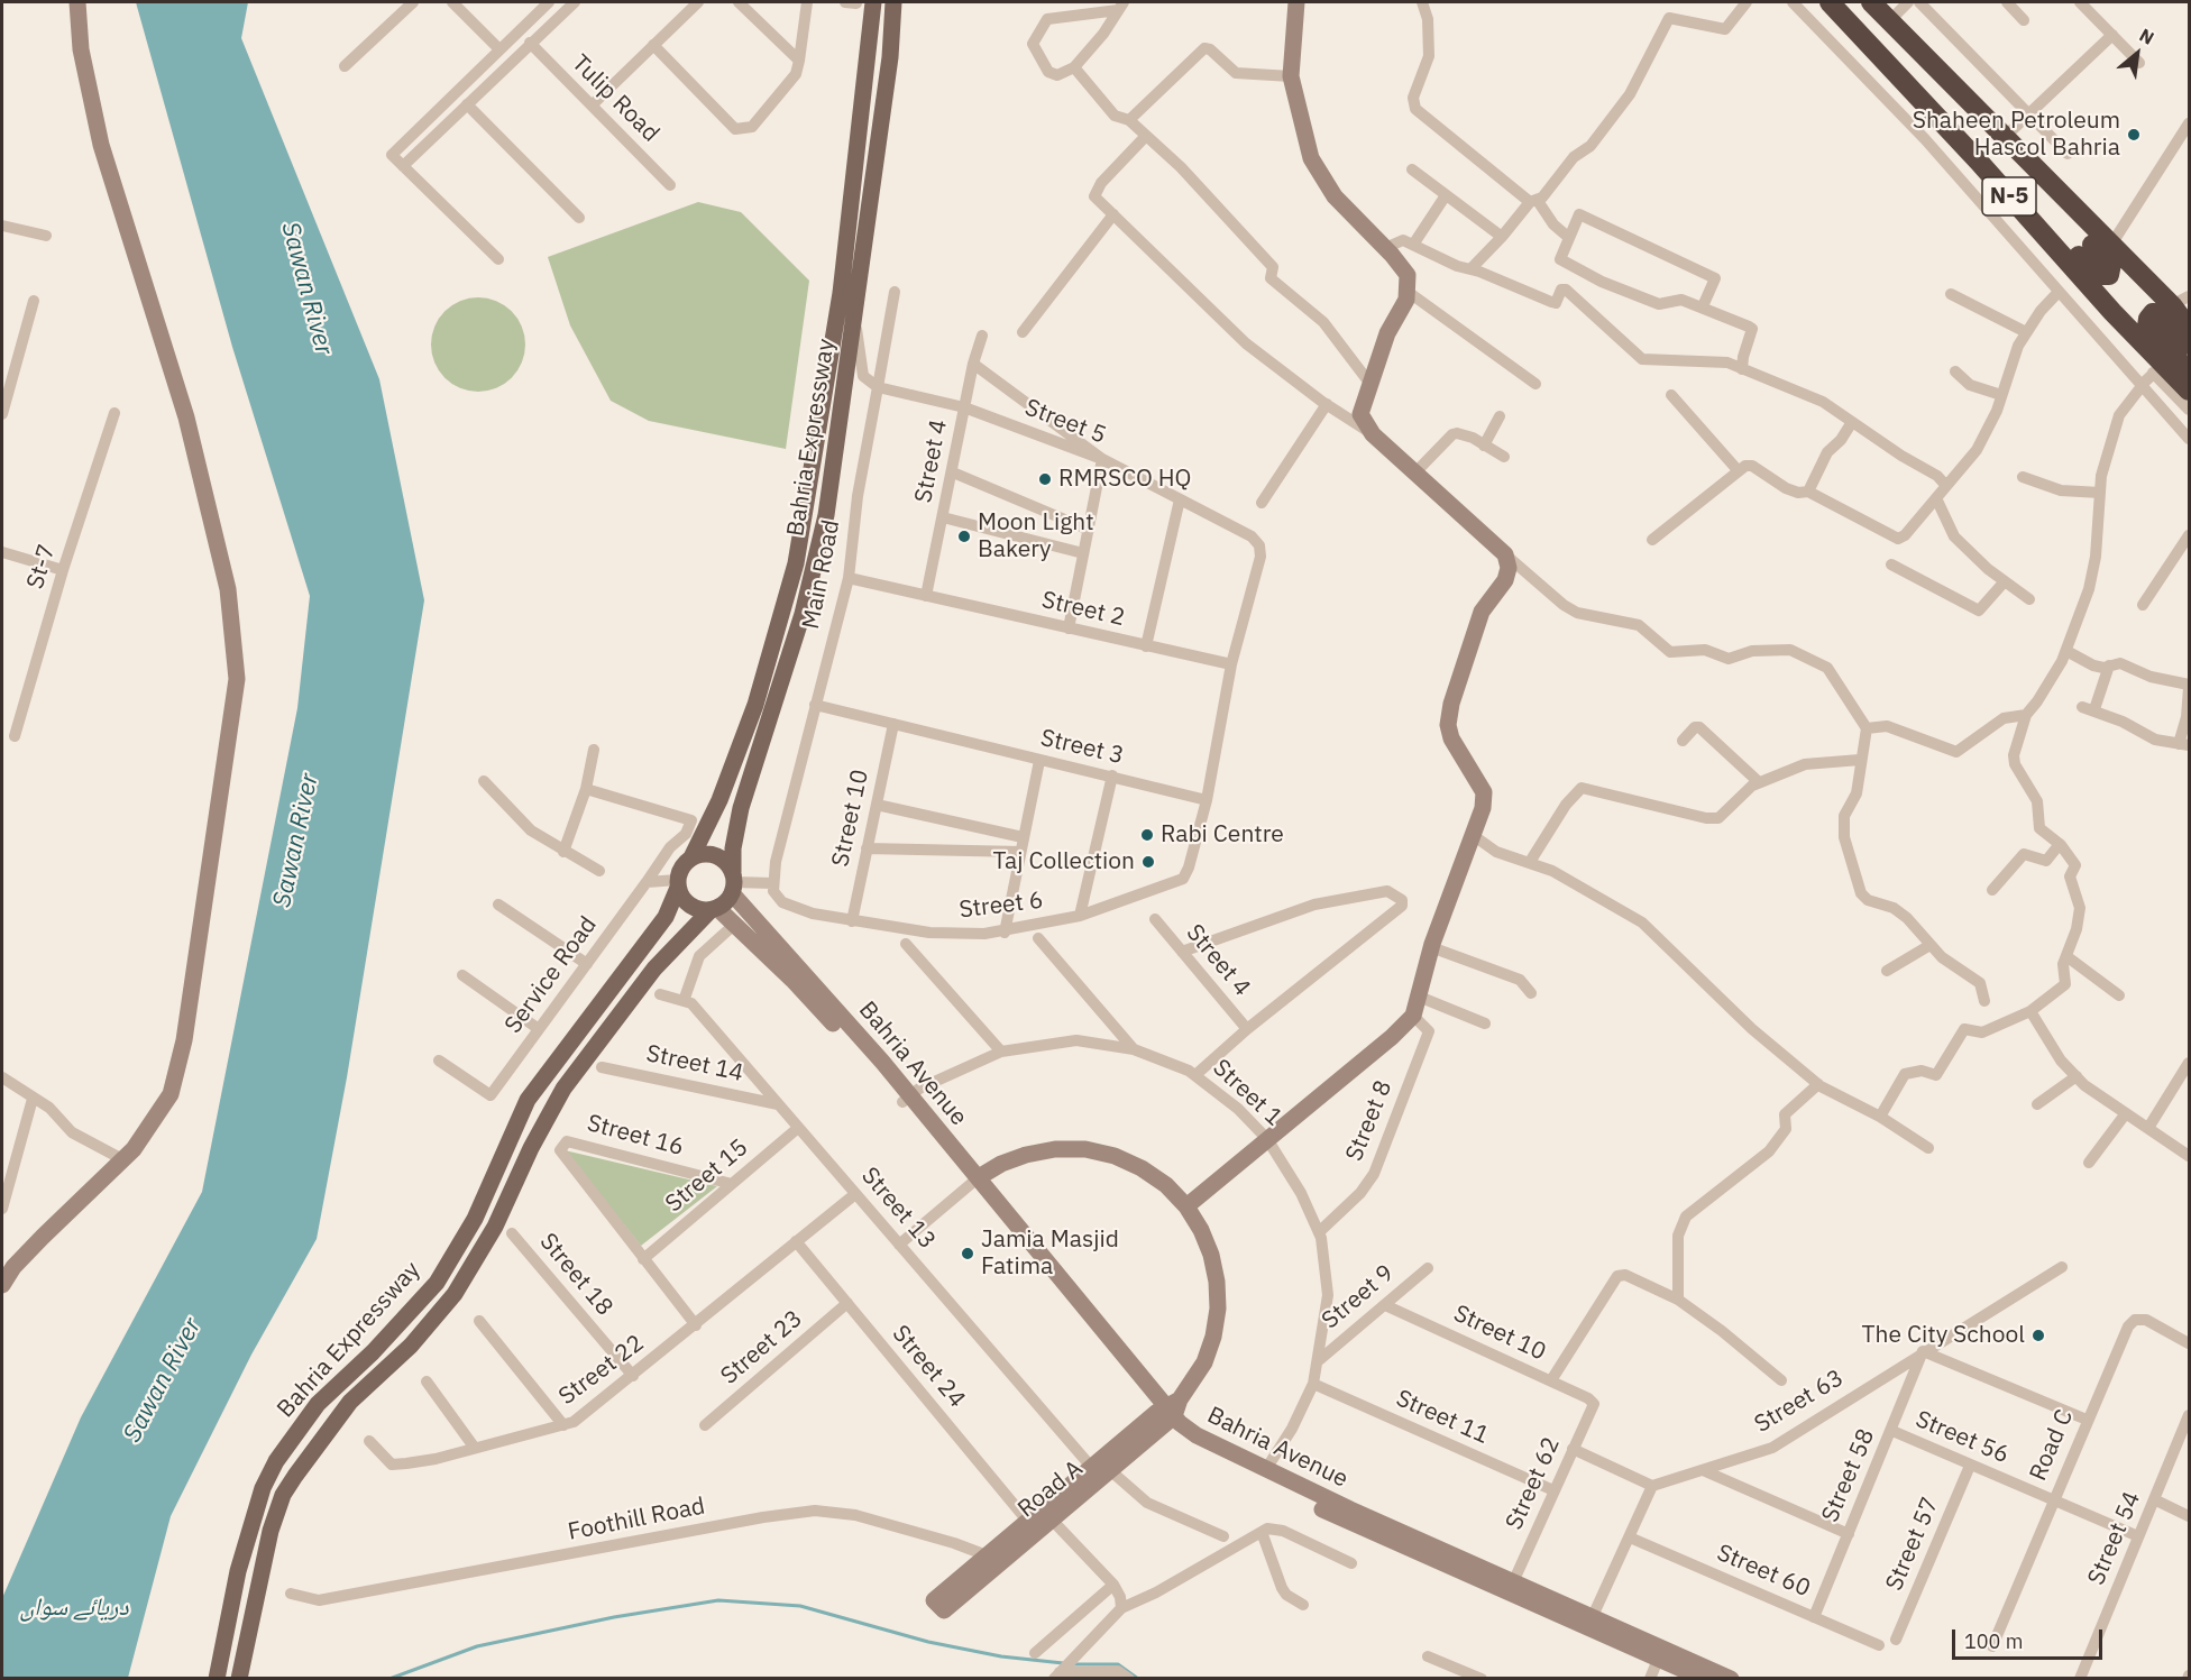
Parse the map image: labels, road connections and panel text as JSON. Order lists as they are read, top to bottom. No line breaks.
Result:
{"streets":{"highway":["N-5"],"main road":["Bahria Expressway"],"street":["Tulip Road","Street 5","Street 4","St-7","Main Road","Street 2","Street 3","Street 10","Street 6","Service Road","Street 14","Bahria Avenue","Street 1","Street 8","Street 16","Street 15","Street 13","Street 18","Street 9","Street 23","Street 24","Street 22","Street 63","Street 11","Street 56","Road C","Street 58","Street 62","Road A","Foothill Road","Street 54","Street 57","Street 60"]},"crossings":[["Street 5","Street 4"],["Street 5","Main Road"],["Street 5","Street 2"],["Bahria Expressway","Bahria Avenue"],["Street 4","Street 2"],["Main Road","Street 2"],["Main Road","Street 3"],["Main Road","Street 6"],["Street 3","Street 10"],["Street 3","Street 6"],["Street 10","Street 6"],["Street 10","Street 9"],["Street 10","Street 62"],["Street 14","Street 13"],["Bahria Avenue","Street 1"],["Bahria Avenue","Street 62"],["Bahria Avenue","Road A"],["Street 1","Street 8"],["Street 1","Street 9"],["Street 1","Street 11"],["Street 16","Street 15"],["Street 15","Street 13"],["Street 13","Street 22"],["Street 13","Road A"],["Street 18","Street 22"],["Street 23","Street 24"],["Street 24","Street 22"],["Street 24","Road A"],["Street 63","Street 58"],["Street 11","Street 62"],["Street 56","Road C"],["Street 56","Street 58"],["Street 56","Street 54"],["Street 56","Street 57"],["Street 58","Street 60"],["Road A","Foothill Road"]],"water":["Sawan River","دریائے سواں"],"places":["Shaheen Petroleum Hascol Bahria","RMRSCO HQ","Moon Light Bakery","Rabi Centre","Taj Collection","Jamia Masjid Fatima","The City School"],"scale_bar":"100 m","north":"top right"}
